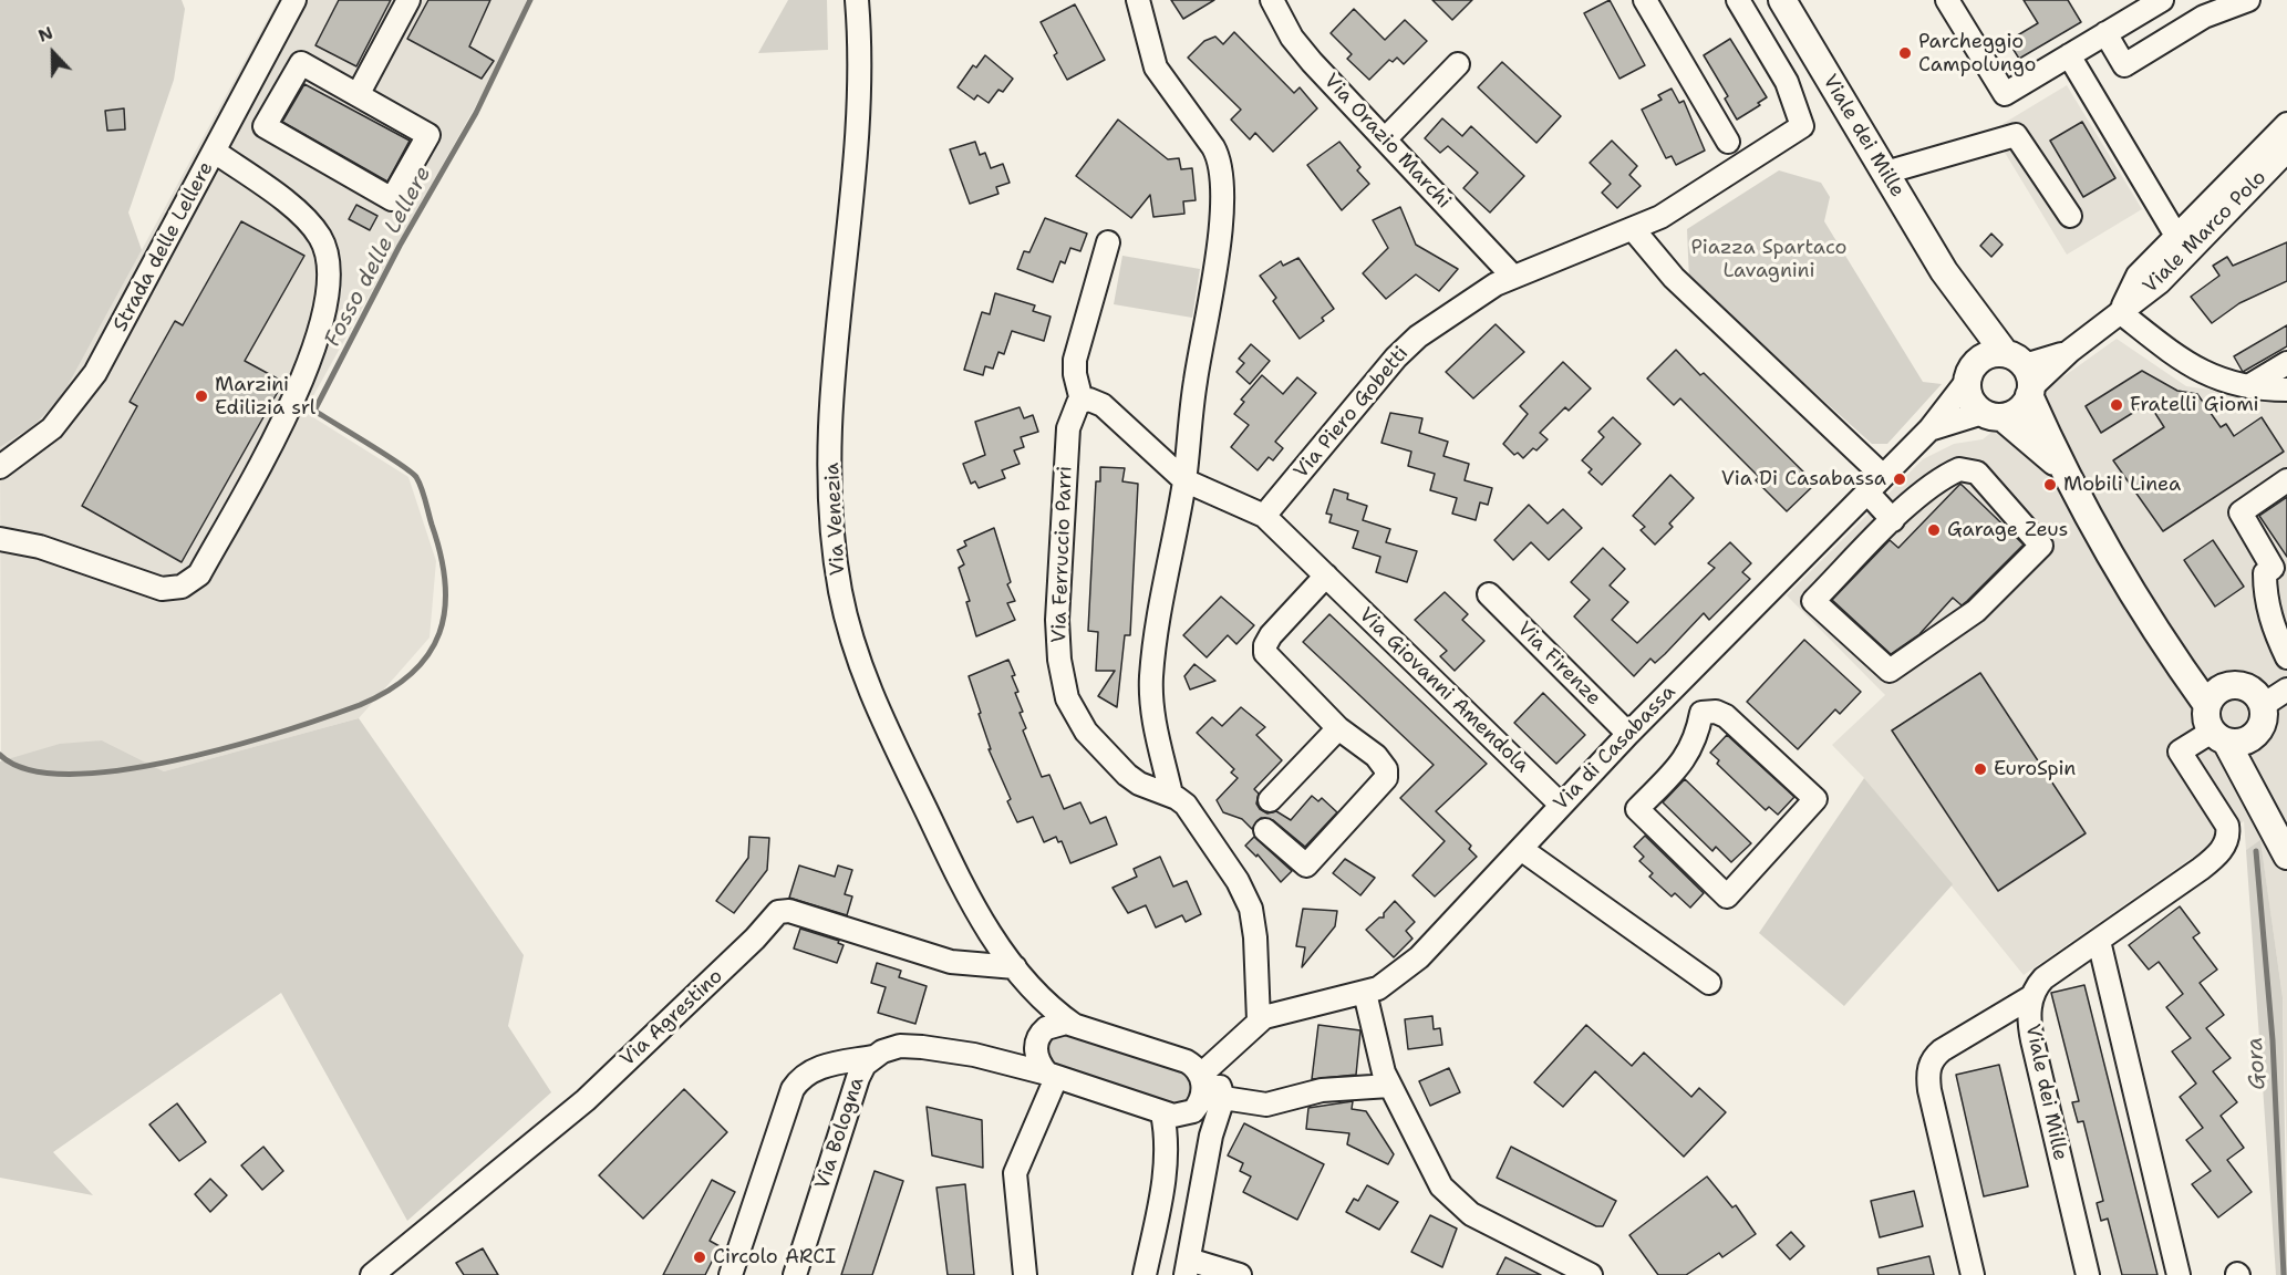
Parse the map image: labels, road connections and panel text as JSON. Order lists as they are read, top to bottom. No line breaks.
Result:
{"streets":{"main road":["Viale dei Mille"],"street":["Via Orazio Marchi","Viale Marco Polo","Strada delle Lellere","Via Piero Gobetti","Via Venezia","Via Ferruccio Parri","Via Firenze","Via Giovanni Amendola","Via di Casabassa","Via Agrestino","Via Bologna"]},"crossings":[["Viale dei Mille","Viale Marco Polo"],["Viale dei Mille","Via di Casabassa"],["Via Orazio Marchi","Via Piero Gobetti"],["Viale Marco Polo","Via di Casabassa"],["Via Piero Gobetti","Via Giovanni Amendola"],["Via Venezia","Via Agrestino"],["Via Venezia","Via Bologna"],["Via Firenze","Via di Casabassa"],["Via Giovanni Amendola","Via di Casabassa"]],"water":["Fosso delle Lellere","Gora"],"parks":["Piazza Spartaco Lavagnini"],"places":["Parcheggio Campolungo","Marzini Edilizia srl","Fratelli Giomi","Via Di Casabassa","Mobili Linea","Garage Zeus","EuroSpin","Circolo ARCI"],"north":"top"}
